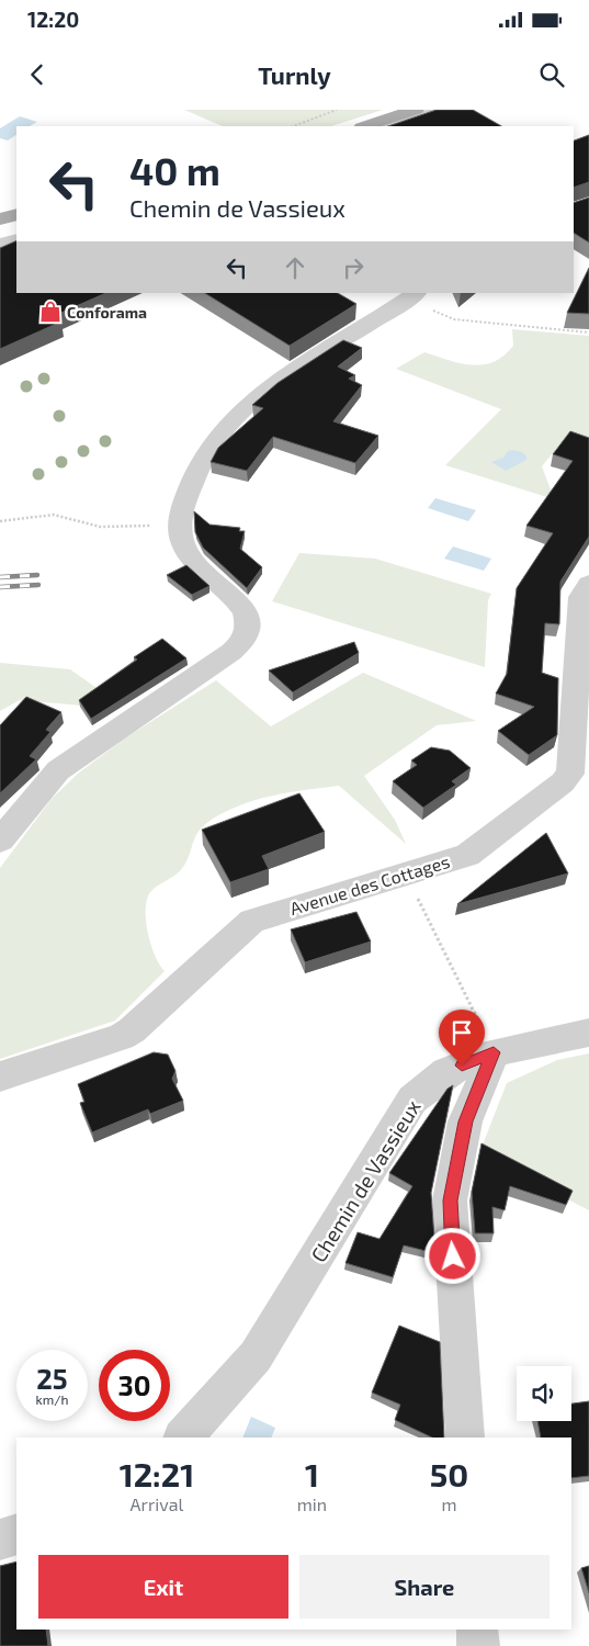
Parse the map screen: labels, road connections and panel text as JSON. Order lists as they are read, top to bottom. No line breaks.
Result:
{"streets":{"street":["Avenue des Cottages","Chemin de Vassieux"]},"places":{"shop":["Conforama"]},"page":{"status":"12:20","header":"Turnly","turn":["40 m","Chemin de Vassieux"],"speed":"25 km/h","limit":"30","eta":["12:21","Arrival","1","min","50","m"],"buttons":["Exit","Share"]}}
